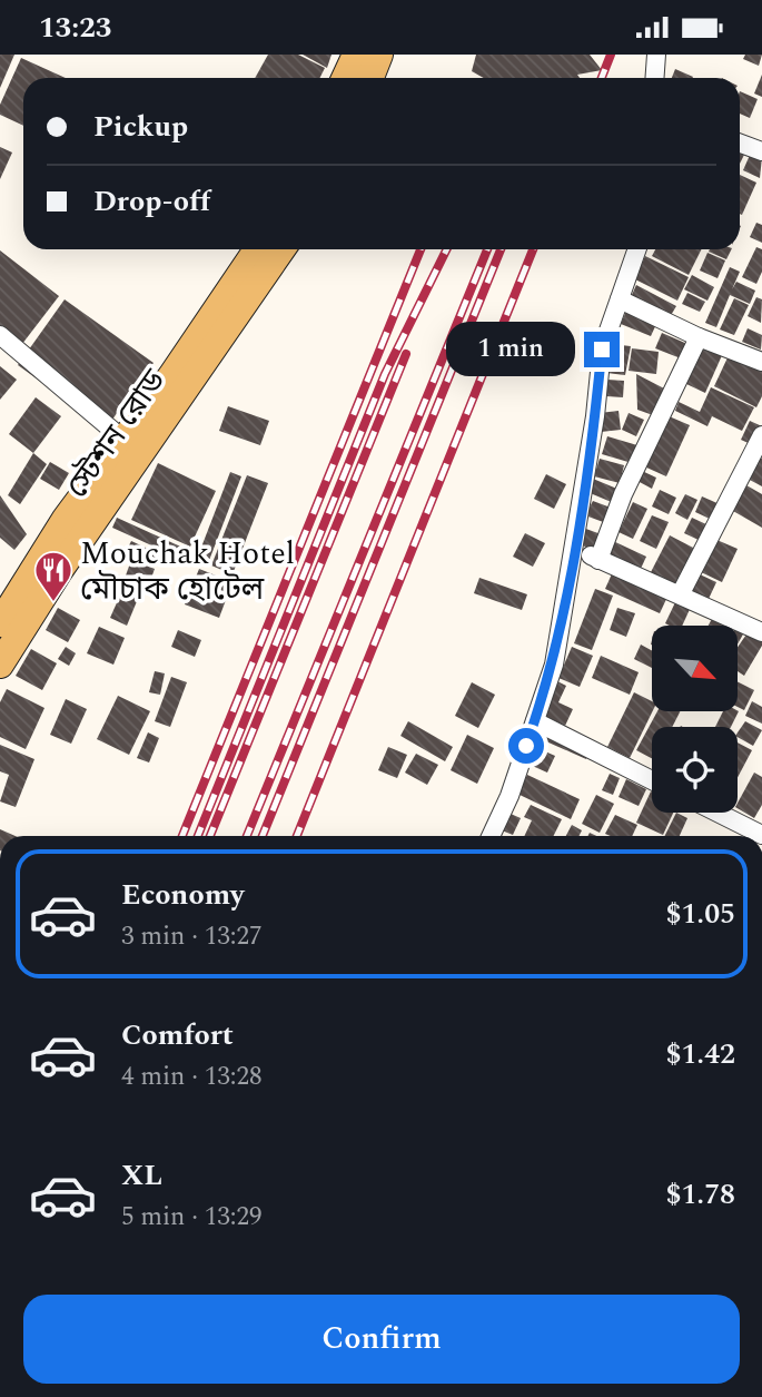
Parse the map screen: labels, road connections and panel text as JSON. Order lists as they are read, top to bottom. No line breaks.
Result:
{"streets":{"main road":["স্টেশন রোড"]},"places":{"restaurant":["Mouchak Hotel মৌচাক হোটেল"]},"north":"bottom right","page":{"status":"13:23","banner":["Pickup","Drop-off"],"bubble":"1 min","list":[{"name":"Economy","note":"3 min · 13:27","value":"$1.05"},{"name":"Comfort","note":"4 min · 13:28","value":"$1.42"},{"name":"XL","note":"5 min · 13:29","value":"$1.78"}],"buttons":"Confirm"}}
